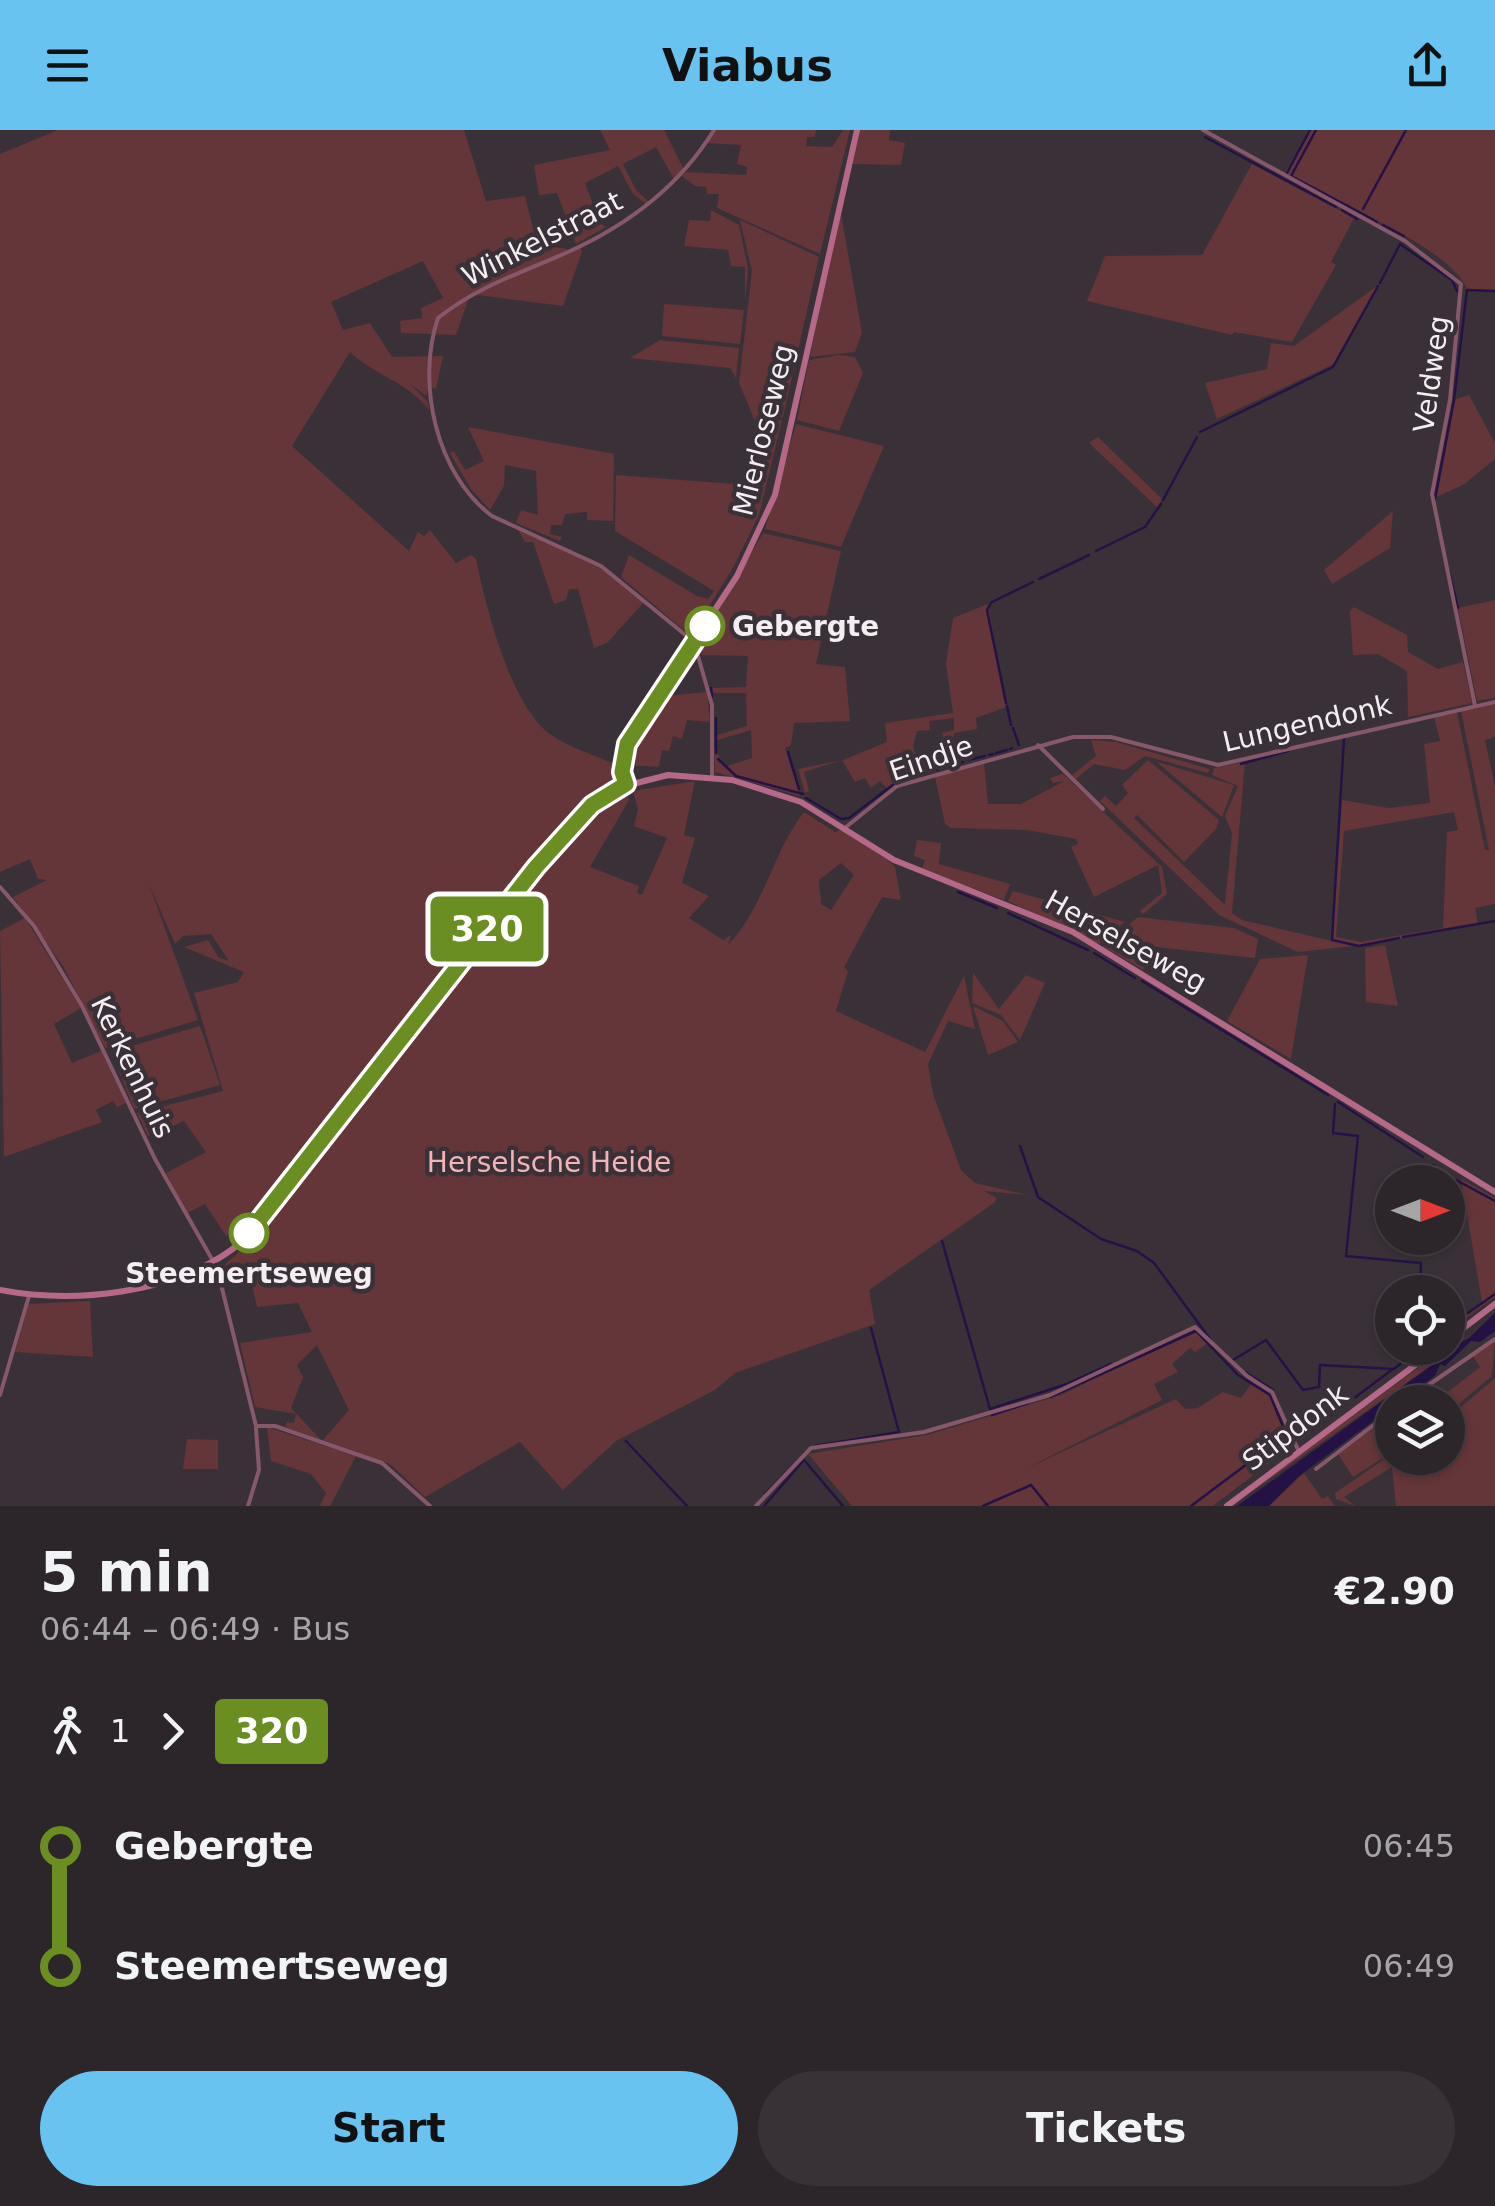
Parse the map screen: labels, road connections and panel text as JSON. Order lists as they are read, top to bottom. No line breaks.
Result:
{"streets":{"street":["Winkelstraat","Veldweg","Mierloseweg","Lungendonk","Eindje","Herselseweg","Kerkenhuis","Stipdonk"]},"crossings":[["Winkelstraat","Mierloseweg"],["Veldweg","Lungendonk"],["Mierloseweg","Herselseweg"],["Lungendonk","Eindje"],["Eindje","Herselseweg"],["Herselseweg","Kerkenhuis"]],"parks":["Herselsche Heide"],"places":["Gebergte","Steemertseweg"],"lines":["bus line 320"],"north":"right","page":{"header":"Viabus","on_map":"320","heading":["5 min","06:44 – 06:49 · Bus","€2.90"],"legs":["1","320"],"list":[{"name":"Gebergte","value":"06:45"},{"name":"Steemertseweg","value":"06:49"}],"buttons":["Start","Tickets"]}}
